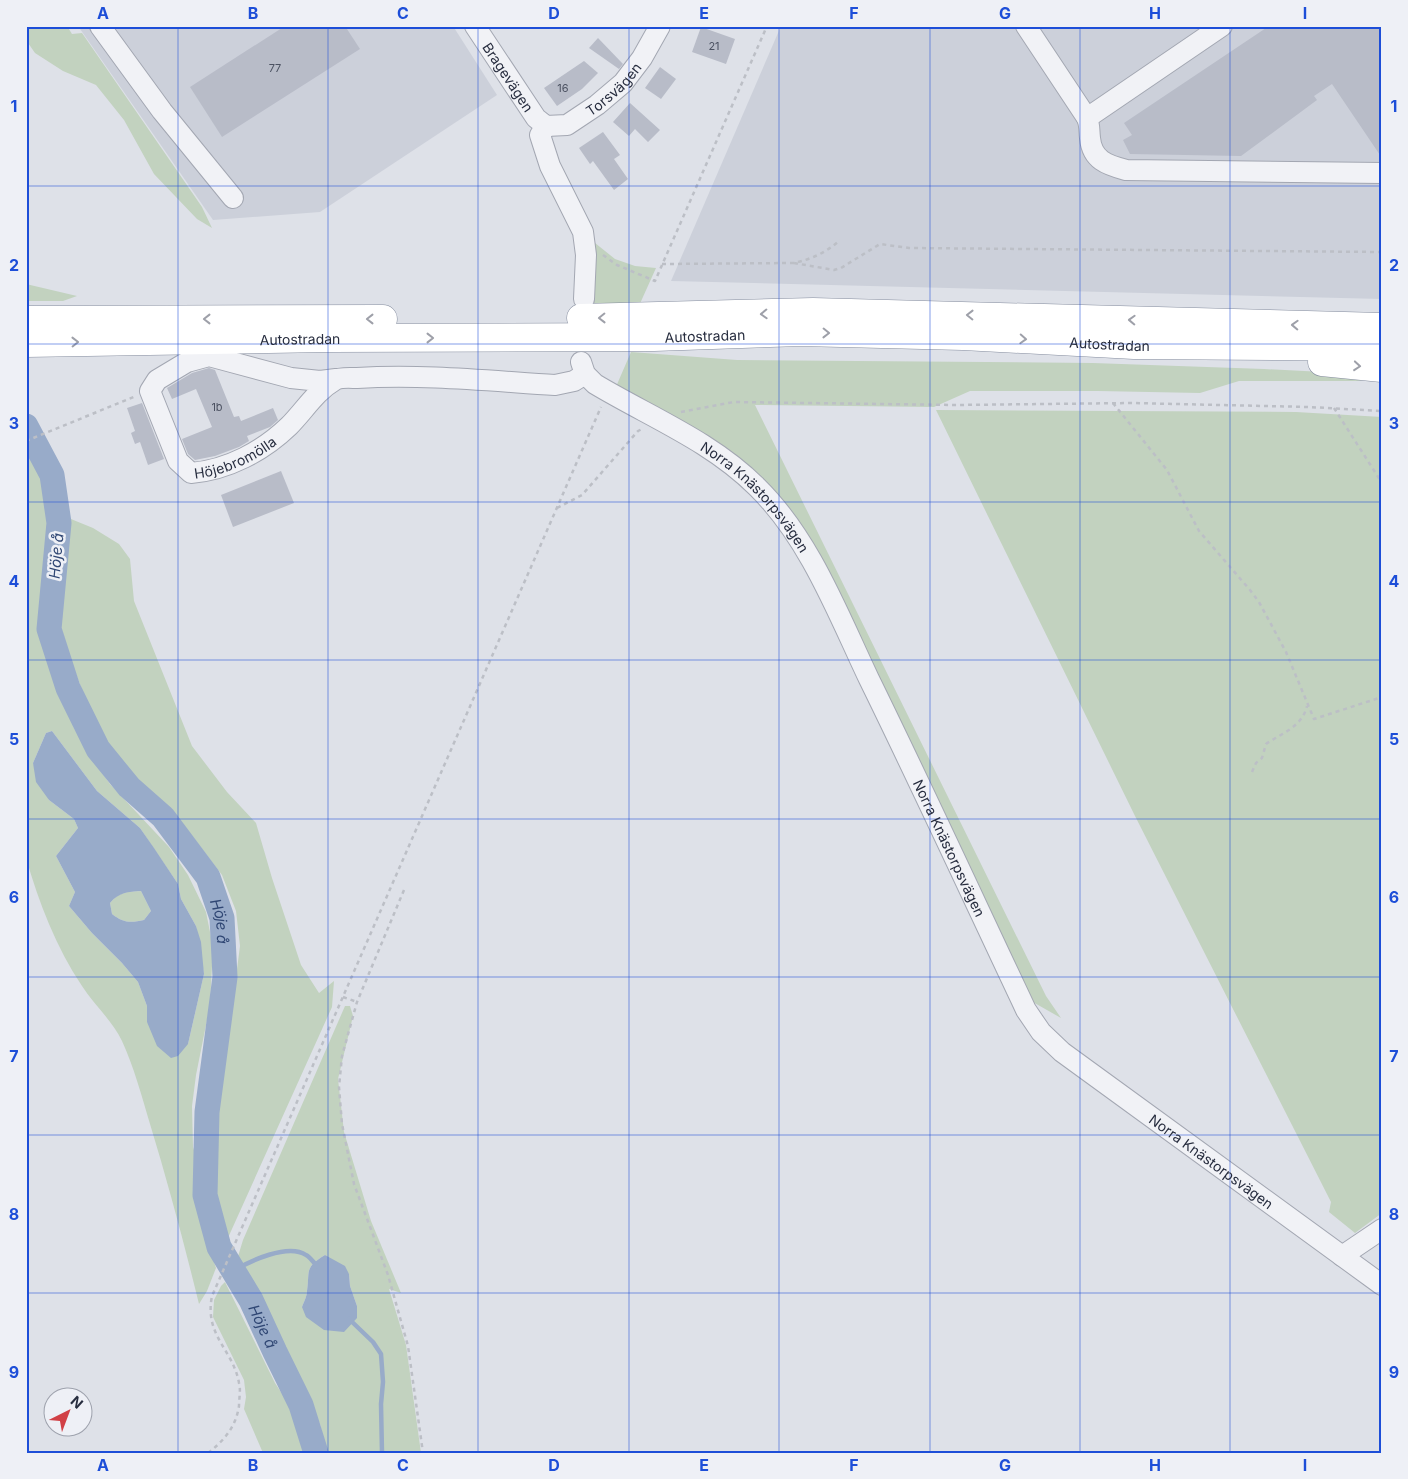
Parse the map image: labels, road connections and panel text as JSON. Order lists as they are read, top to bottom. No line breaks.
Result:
{"streets":{"highway":["Autostradan"],"street":["Bragevägen","Torsvägen","Höjebromölla","Norra Knästorpsvägen"]},"crossings":[["Bragevägen","Torsvägen"],["Höjebromölla","Norra Knästorpsvägen"]],"water":["Höje å"],"house_numbers":["21","77","16","1b"],"north":"top right","grid":{"columns":["A","B","C","D","E","F","G","H","I"],"rows":["1","2","3","4","5","6","7","8","9"]}}
